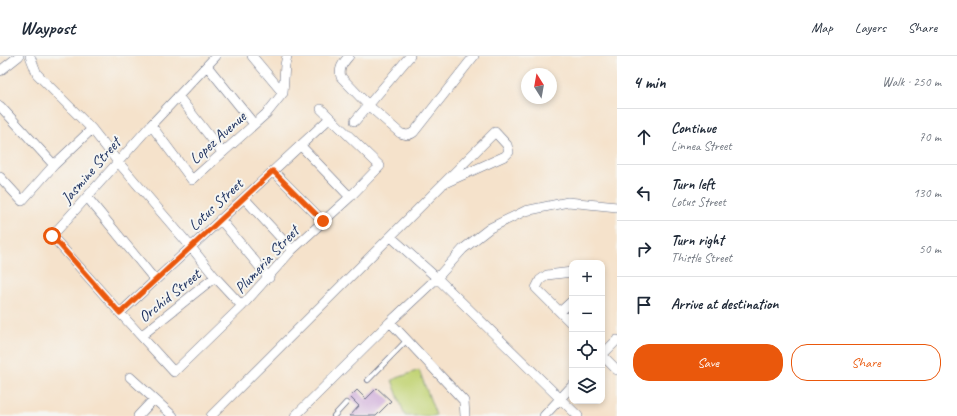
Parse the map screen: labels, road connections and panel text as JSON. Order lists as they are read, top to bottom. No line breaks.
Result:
{"streets":{"street":["Lopez Avenue","Jasmine Street","Lotus Street","Plumeria Street","Orchid Street"]},"crossings":[["Lopez Avenue","Jasmine Street"],["Jasmine Street","Lotus Street"],["Lotus Street","Plumeria Street"],["Plumeria Street","Orchid Street"]],"north":"top","page":{"header":"Waypost","nav":["Map","Layers","Share"],"heading":["4 min","Walk · 250 m"],"list":[["Continue","Linnea Street","70 m"],["Turn left","Lotus Street","130 m"],["Turn right","Thistle Street","50 m"],"Arrive at destination"],"map_buttons":["+","−"],"buttons":["Save","Share"]}}
